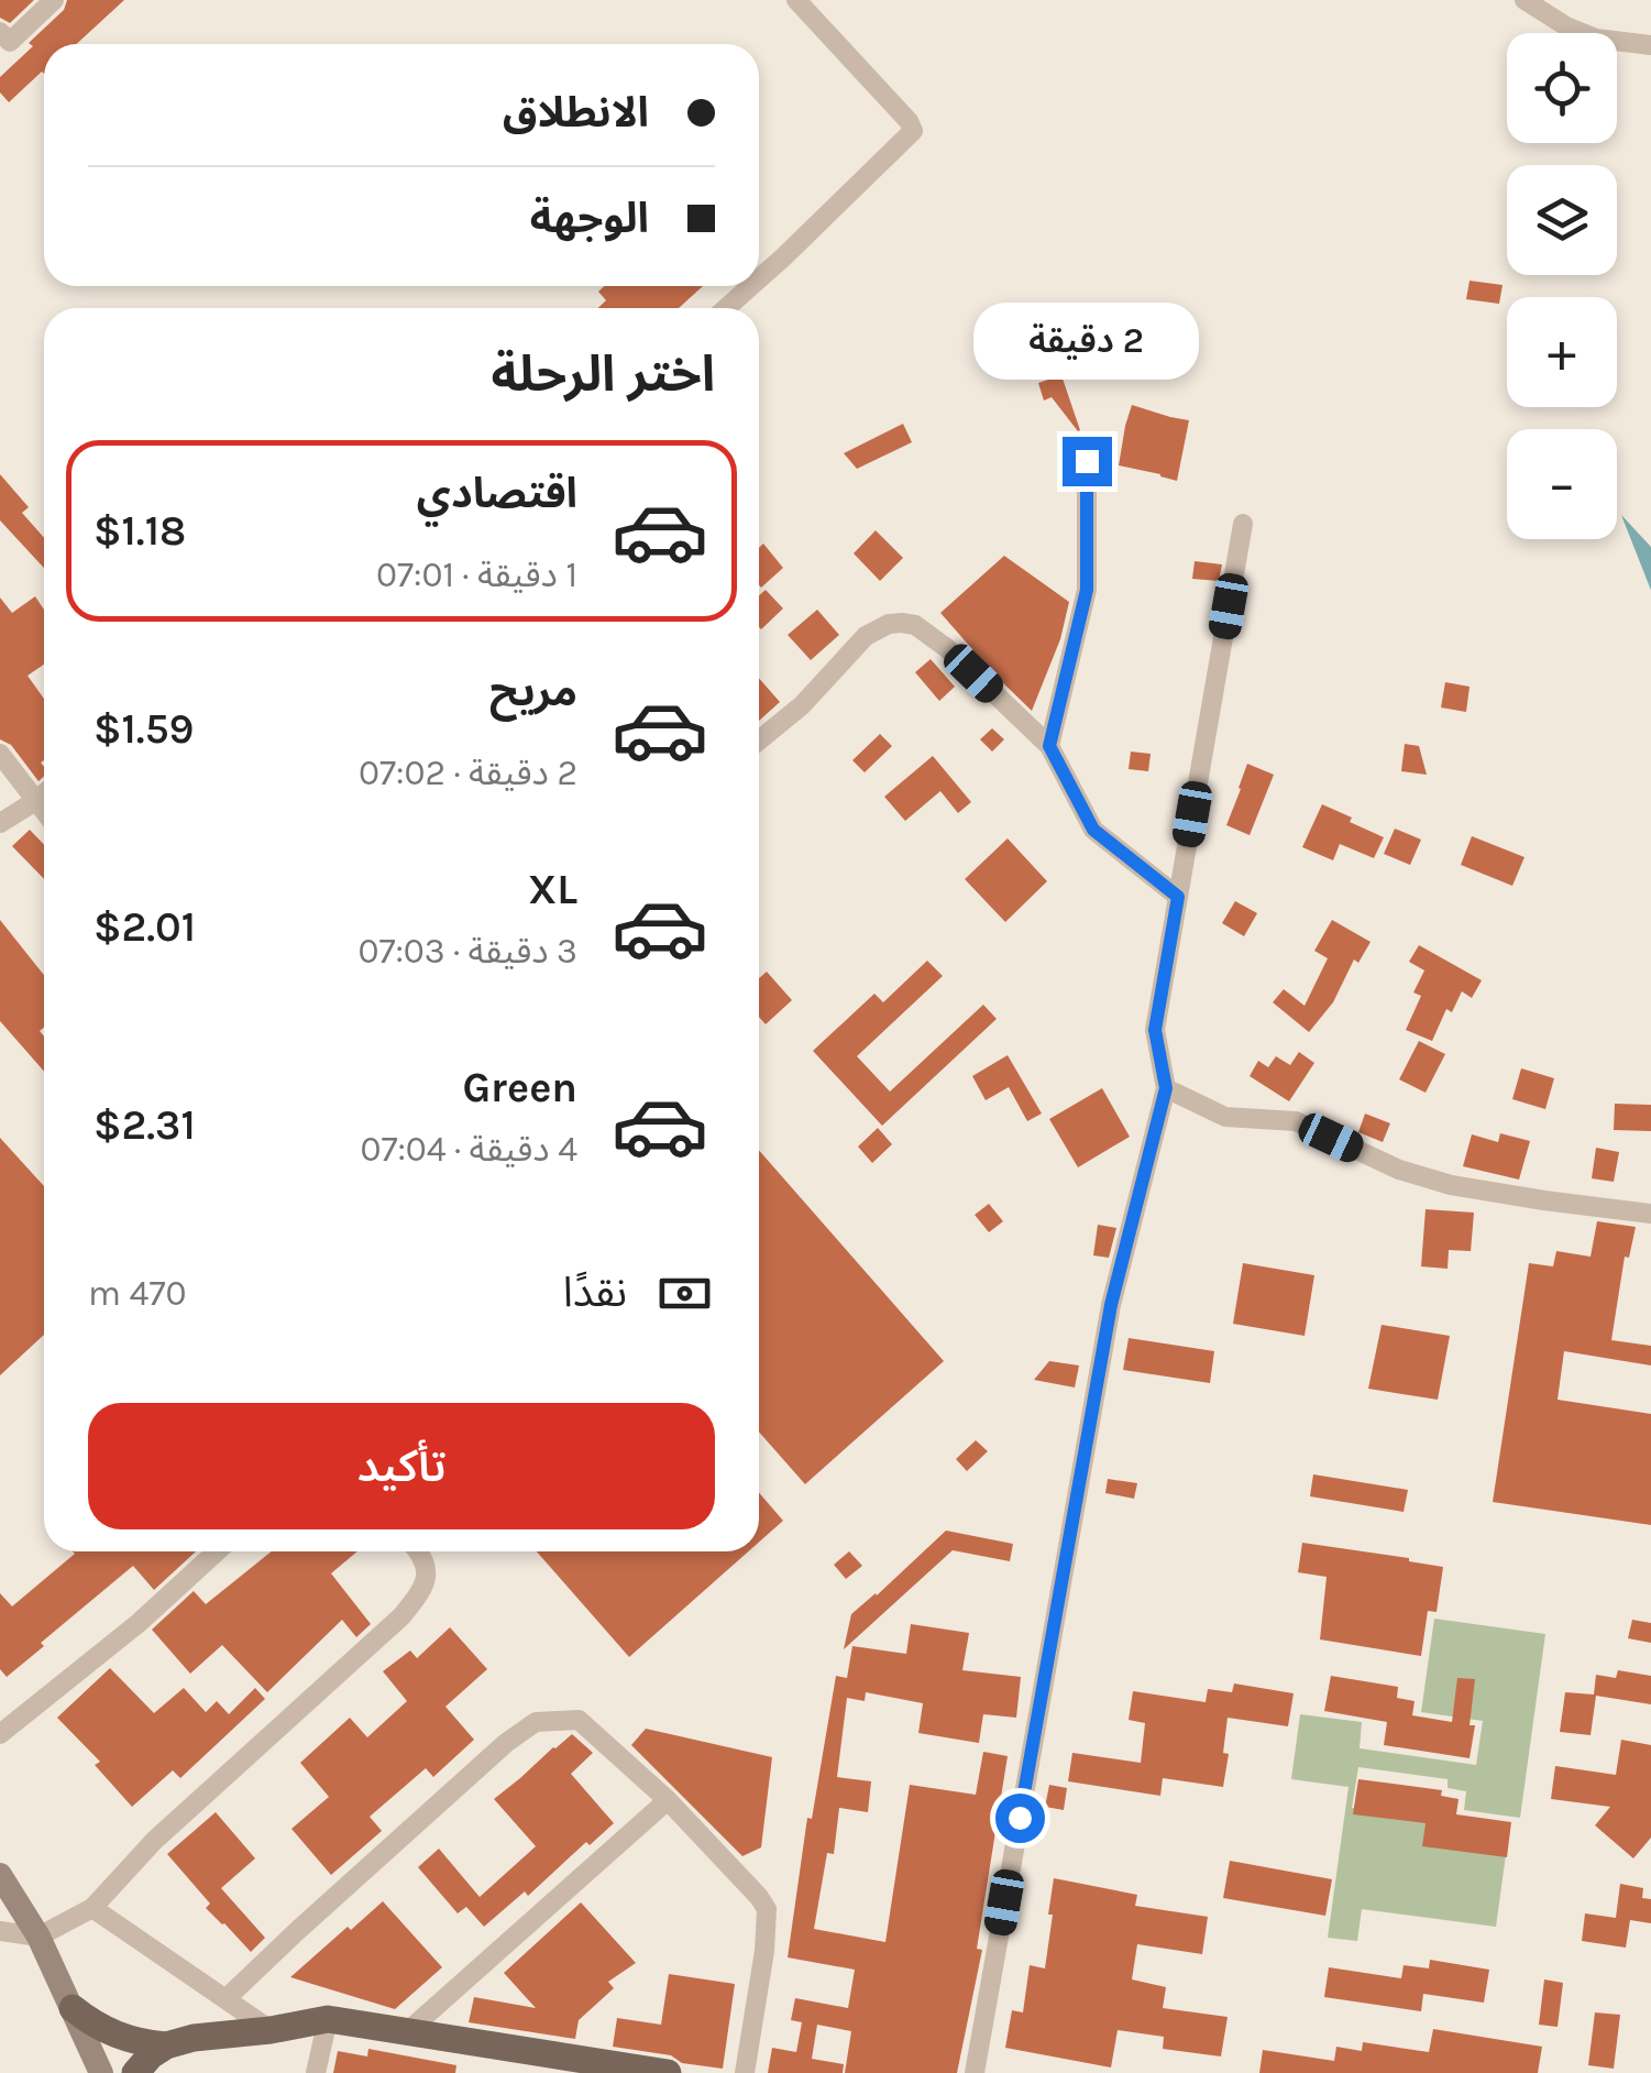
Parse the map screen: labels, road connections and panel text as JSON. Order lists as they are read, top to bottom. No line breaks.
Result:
{"page":{"map_buttons":["+","−"],"banner":["الانطلاق","الوجهة"],"bubble":"2 دقيقة","heading":"اختر الرحلة","list":[{"name":"اقتصادي","note":"1 دقيقة · 07:01","value":"$1.18"},{"name":"مريح","note":"2 دقيقة · 07:02","value":"$1.59"},{"name":"XL","note":"3 دقيقة · 07:03","value":"$2.01"},{"name":"Green","note":"4 دقيقة · 07:04","value":"$2.31"}],"pay":["نقدًا","470 m"],"buttons":"تأكيد"}}
